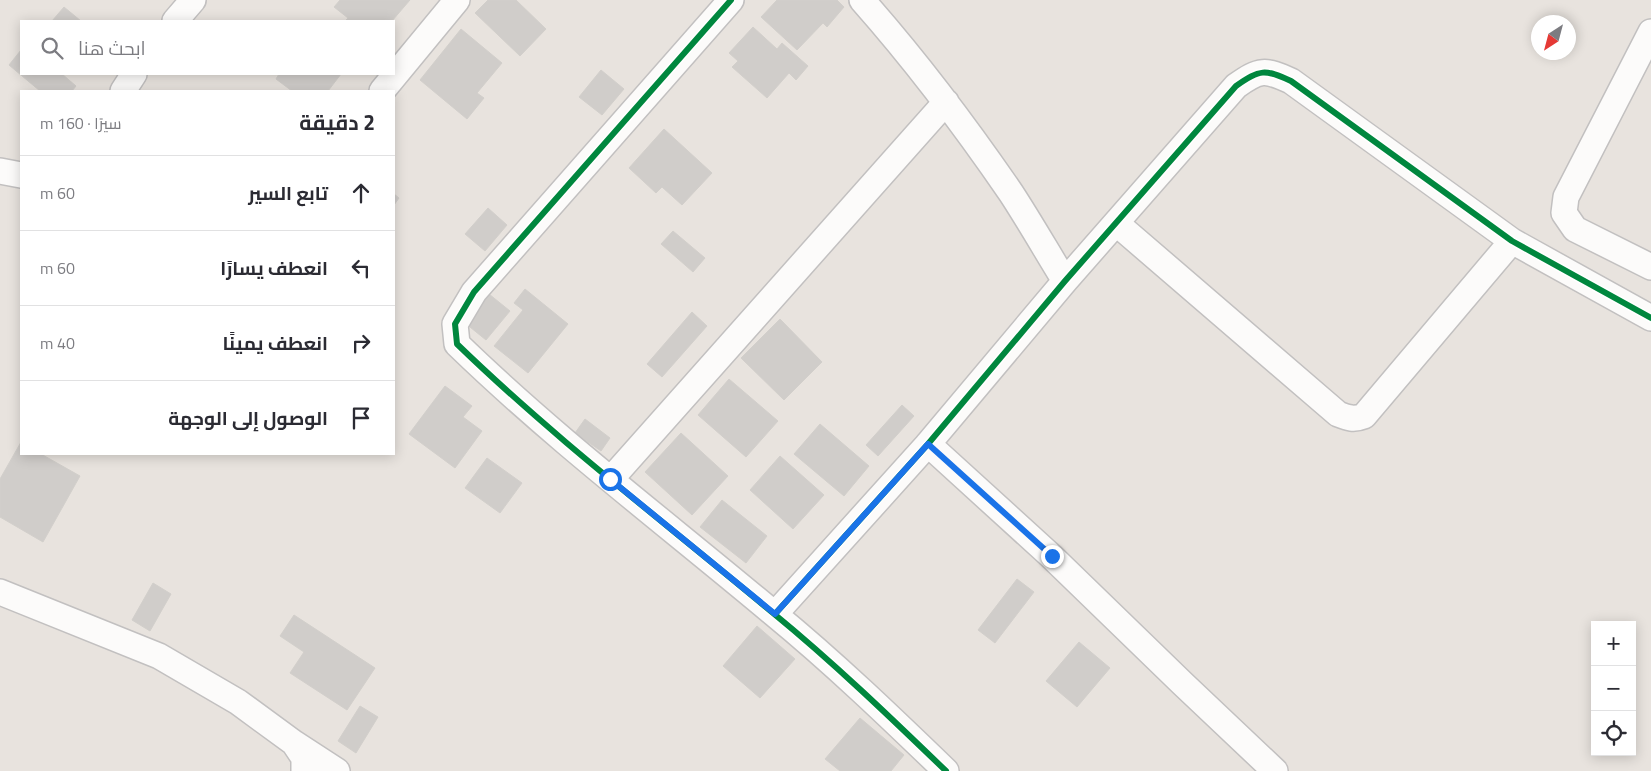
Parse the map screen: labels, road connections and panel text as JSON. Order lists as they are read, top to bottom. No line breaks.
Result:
{"north":"bottom left","page":{"search":"ابحث هنا","heading":["2 دقيقة","سيرًا · 160 m"],"list":[["تابع السير","60 m"],["انعطف يسارًا","60 m"],["انعطف يمينًا","40 m"],"الوصول إلى الوجهة"],"map_buttons":["+","−"]}}
